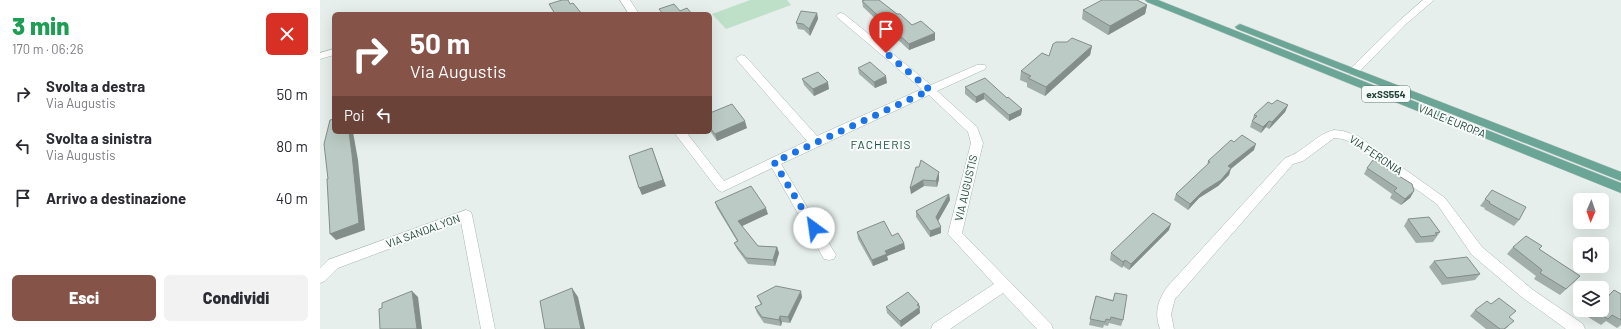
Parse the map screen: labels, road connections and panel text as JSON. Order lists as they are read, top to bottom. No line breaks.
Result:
{"streets":{"main road":["exSS554","VIALE EUROPA"],"street":["VIA FERONIA","VIA AUGUSTIS","VIA SANDALYON"]},"districts":["FACHERIS"],"north":"bottom","page":{"heading":["3 min","170 m · 06:26"],"turn":["50 m","Via Augustis"],"list":[{"name":"Svolta a destra","note":"Via Augustis","value":"50 m"},{"name":"Svolta a sinistra","note":"Via Augustis","value":"80 m"},{"name":"Arrivo a destinazione","value":"40 m"}],"then":"Poi","buttons":["Esci","Condividi"]}}
